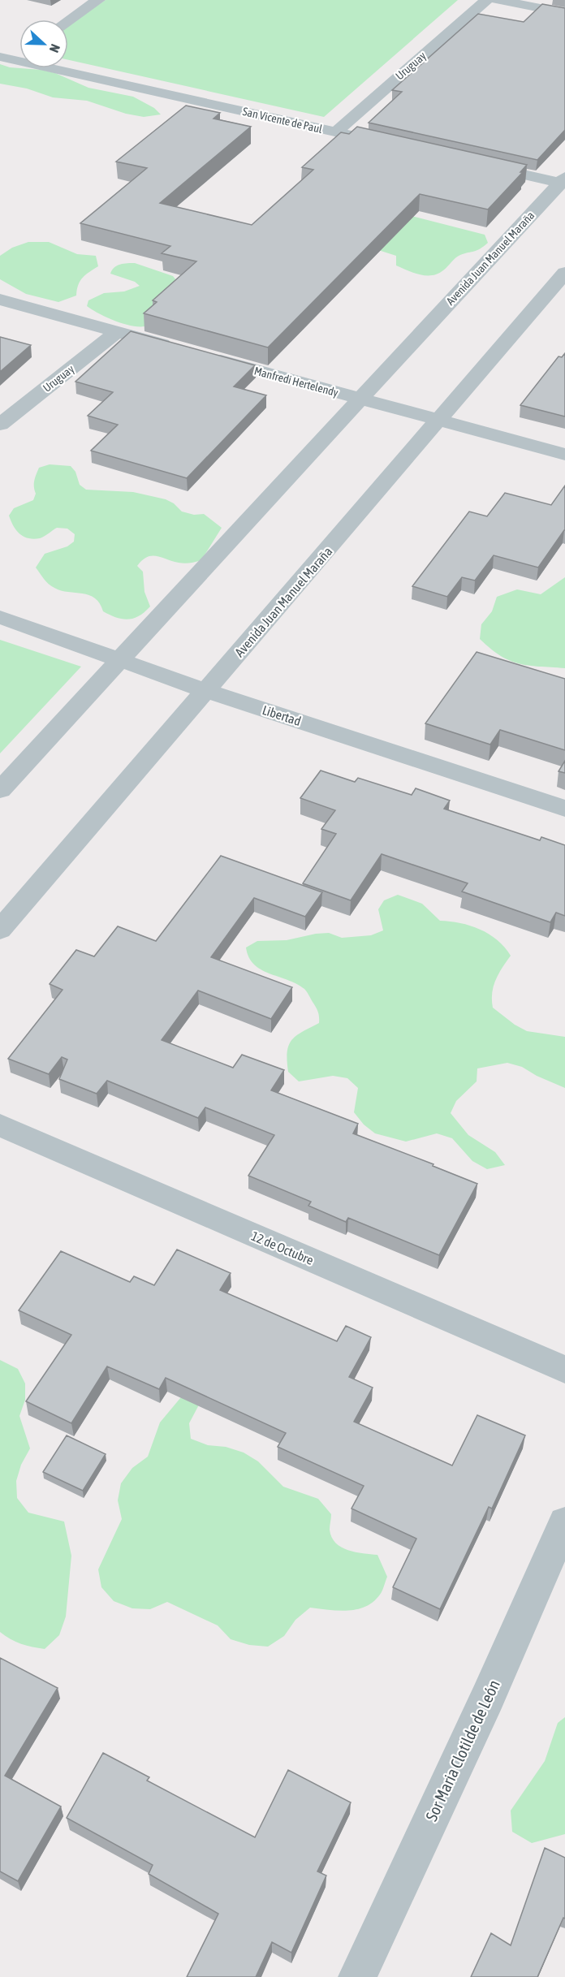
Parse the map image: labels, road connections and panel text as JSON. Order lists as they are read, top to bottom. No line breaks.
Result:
{"streets":{"street":["Uruguay","San Vicente de Paul","Avenida Juan Manuel Maraña","Manfredi Hertelendy","Libertad","12 de Octubre","Sor Maria Clotilde de León"]},"crossings":[["Uruguay","San Vicente de Paul"],["Avenida Juan Manuel Maraña","Manfredi Hertelendy"],["Avenida Juan Manuel Maraña","Libertad"]],"north":"right"}
